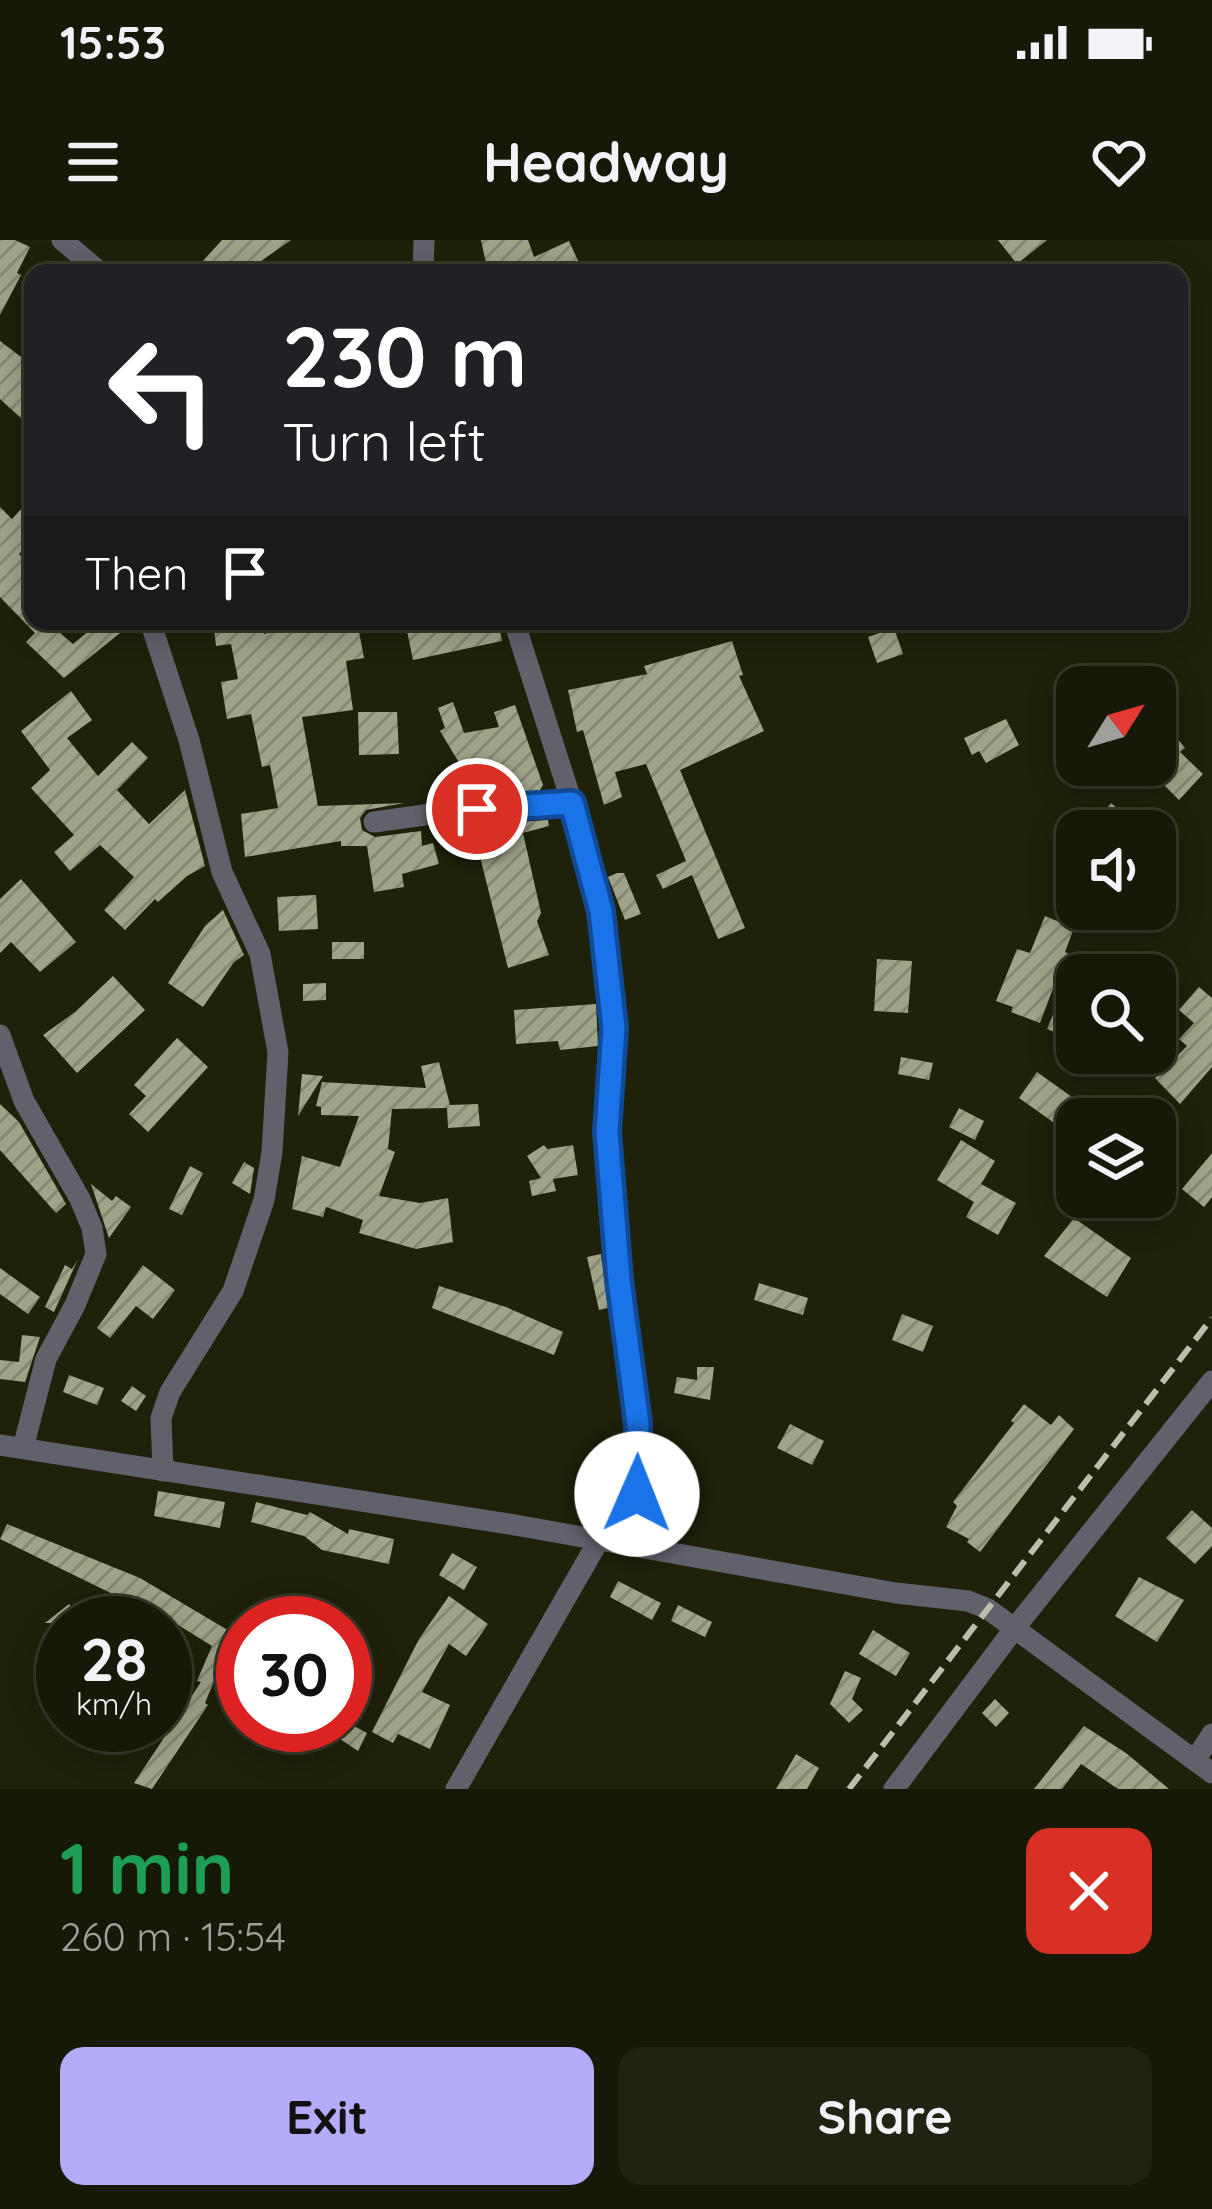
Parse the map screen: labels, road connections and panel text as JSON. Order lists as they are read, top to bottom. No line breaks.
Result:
{"north":"top right","page":{"status":"15:53","header":"Headway","turn":["230 m","Turn left"],"then":"Then","speed":"28 km/h","limit":"30","heading":["1 min","260 m · 15:54"],"buttons":["Exit","Share"]}}
